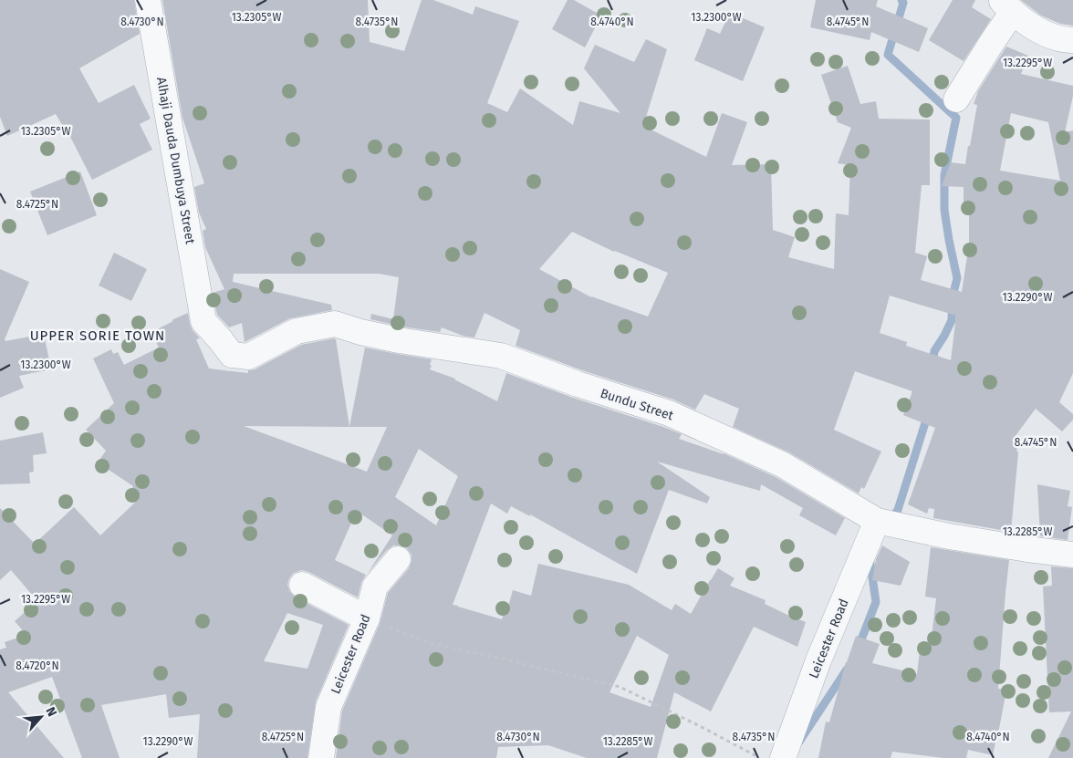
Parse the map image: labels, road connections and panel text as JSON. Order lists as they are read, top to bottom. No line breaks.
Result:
{"streets":{"street":["Alhaji Dauda Dumbuya Street","Bundu Street","Leicester Road"]},"crossings":[["Alhaji Dauda Dumbuya Street","Bundu Street"],["Bundu Street","Leicester Road"]],"districts":["UPPER SORIE TOWN"],"north":"top right","coordinates":["13.2305°W","13.2300°W","8.4730°N","8.4735°N","8.4740°N","8.4745°N","13.2295°W","8.4725°N","13.2290°W","13.2285°W","8.4720°N"]}
